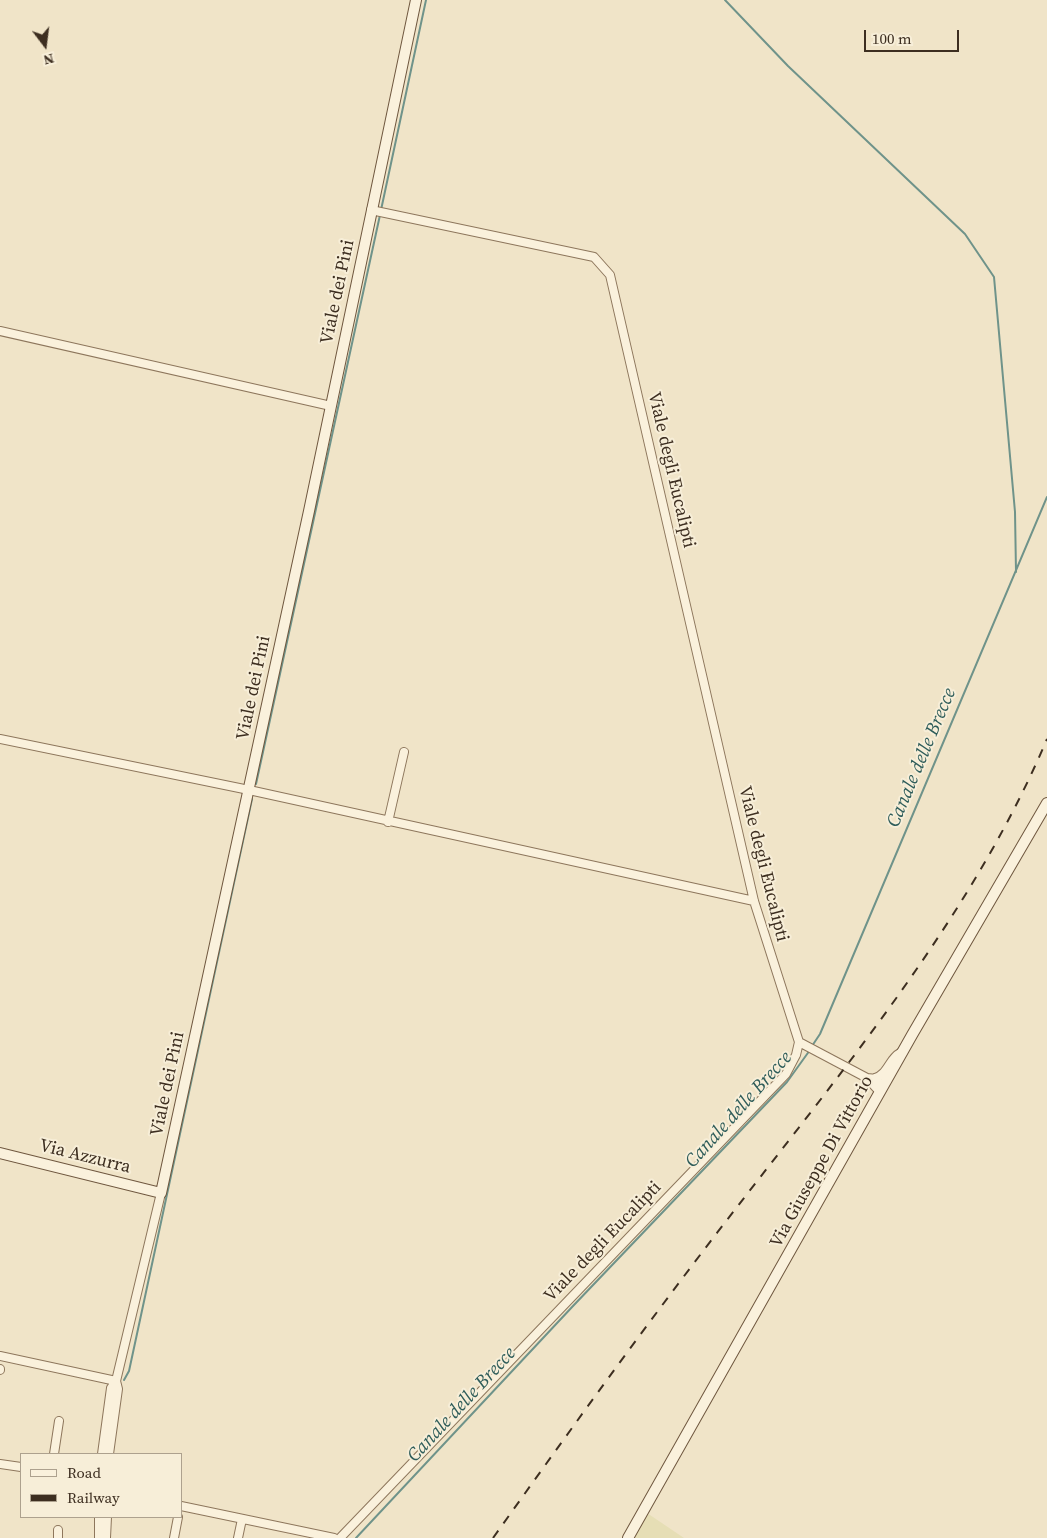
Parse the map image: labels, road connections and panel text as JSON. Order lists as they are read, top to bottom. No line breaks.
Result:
{"streets":{"street":["Viale dei Pini","Viale degli Eucalipti","Via Azzurra","Via Giuseppe Di Vittorio"]},"crossings":[["Viale dei Pini","Viale degli Eucalipti"],["Viale dei Pini","Via Azzurra"]],"water":["Canale delle Brecce"],"legend":["Road","Railway"],"scale_bar":"100 m","north":"bottom"}
